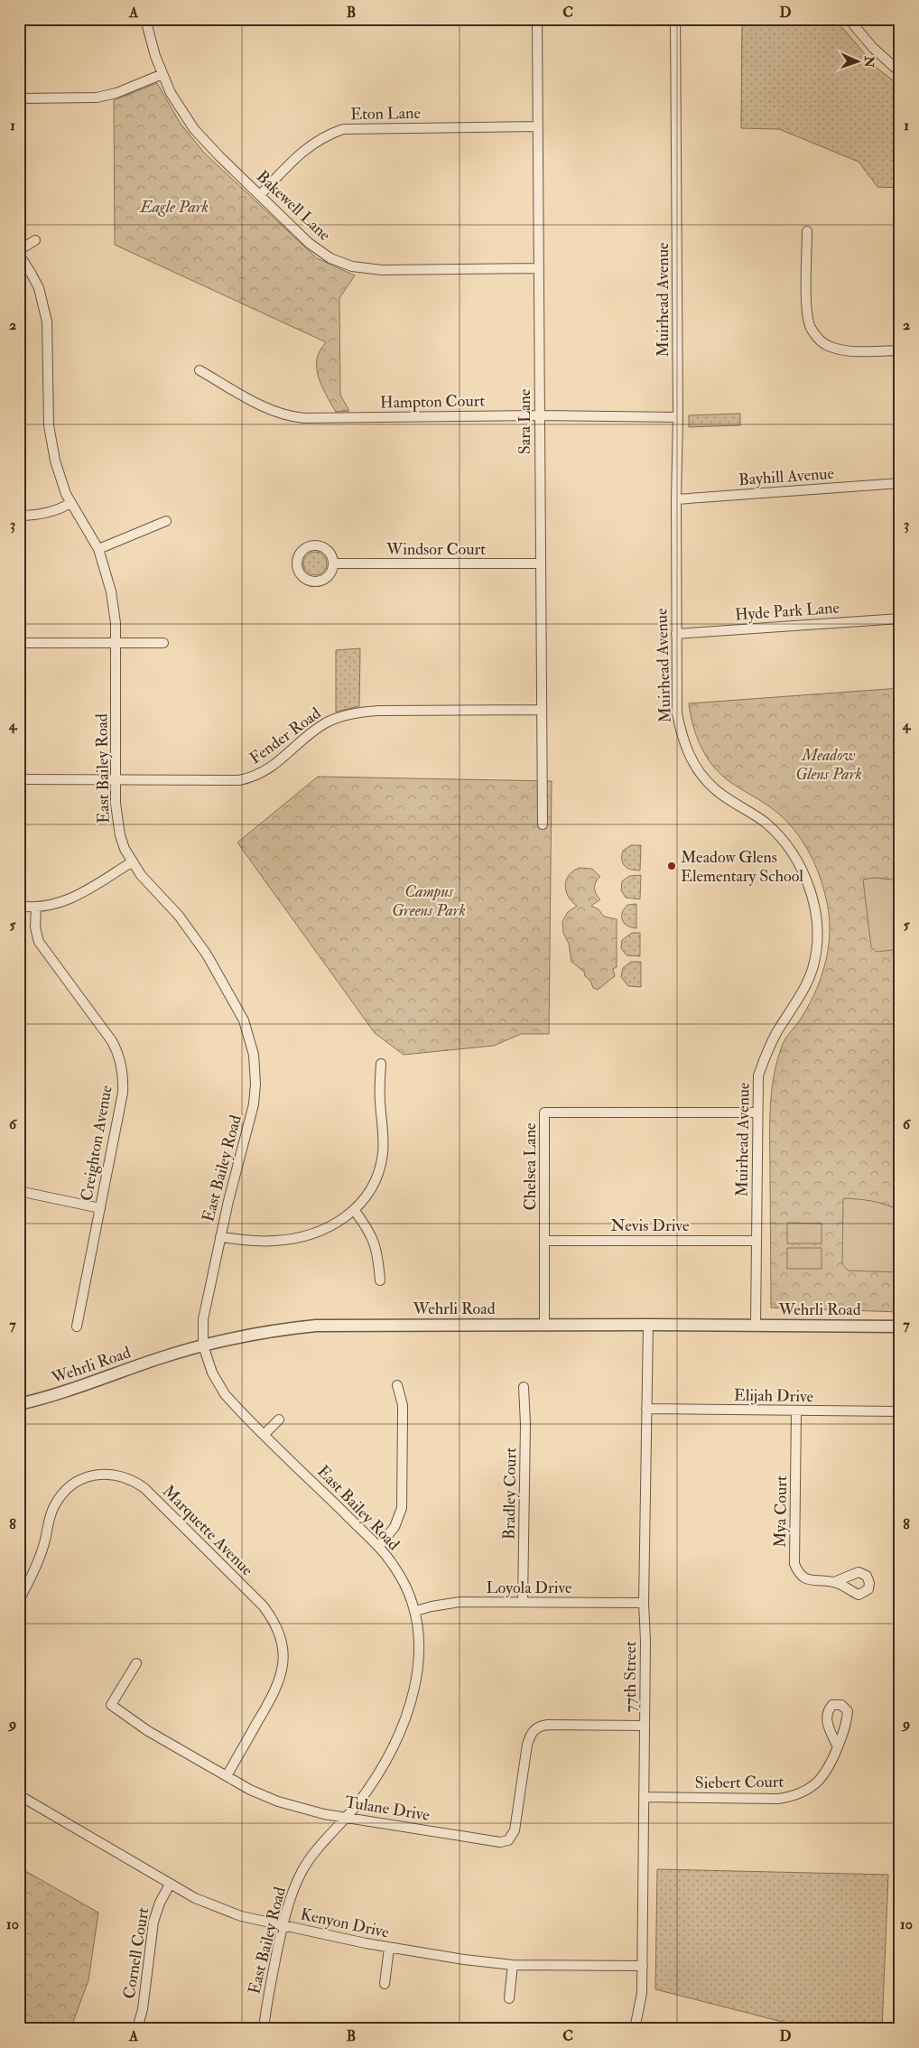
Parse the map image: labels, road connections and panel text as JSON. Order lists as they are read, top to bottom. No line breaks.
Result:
{"streets":{"street":["Eton Lane","Bakewell Lane","Muirhead Avenue","Hampton Court","Sara Lane","Bayhill Avenue","Windsor Court","Hyde Park Lane","Fender Road","East Bailey Road","Creighton Avenue","Chelsea Lane","Nevis Drive","Wehrli Road","Elijah Drive","Bradley Court","Mya Court","Marquette Avenue","Loyola Drive","77th Street","Siebert Court","Tulane Drive","Kenyon Drive","Cornell Court"]},"crossings":[["Eton Lane","Bakewell Lane"],["Eton Lane","Sara Lane"],["Bakewell Lane","Sara Lane"],["Muirhead Avenue","Hampton Court"],["Muirhead Avenue","Bayhill Avenue"],["Muirhead Avenue","Hyde Park Lane"],["Muirhead Avenue","Chelsea Lane"],["Muirhead Avenue","Nevis Drive"],["Muirhead Avenue","Wehrli Road"],["Hampton Court","Sara Lane"],["Sara Lane","Windsor Court"],["Sara Lane","Fender Road"],["Fender Road","East Bailey Road"],["East Bailey Road","Wehrli Road"],["East Bailey Road","Loyola Drive"],["East Bailey Road","Tulane Drive"],["East Bailey Road","Kenyon Drive"],["Chelsea Lane","Nevis Drive"],["Chelsea Lane","Wehrli Road"],["Wehrli Road","77th Street"],["Elijah Drive","Mya Court"],["Elijah Drive","77th Street"],["Bradley Court","Loyola Drive"],["Marquette Avenue","Tulane Drive"],["Loyola Drive","77th Street"],["77th Street","Siebert Court"],["77th Street","Tulane Drive"],["77th Street","Kenyon Drive"],["Kenyon Drive","Cornell Court"]],"parks":["Eagle Park","Meadow Glens Park","Campus Greens Park"],"places":["Meadow Glens Elementary School"],"north":"right","grid":{"columns":["A","B","C","D"],"rows":["1","2","3","4","5","6","7","8","9","10"]}}
